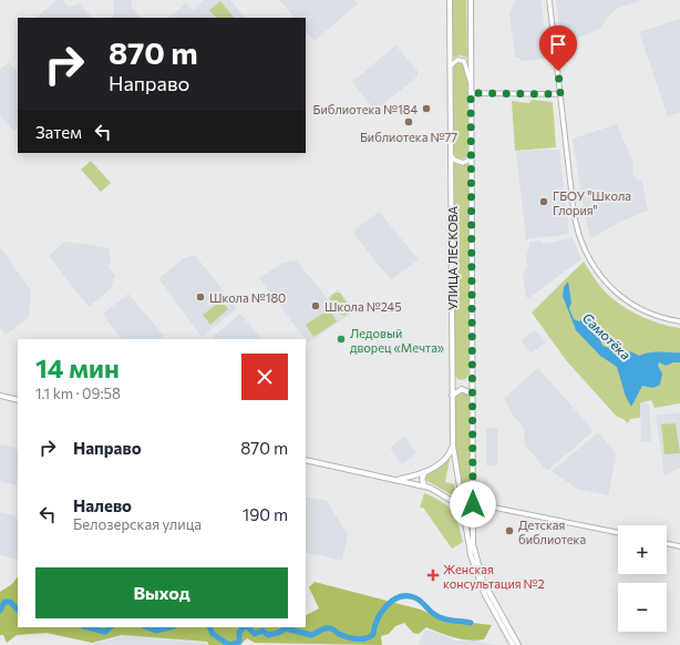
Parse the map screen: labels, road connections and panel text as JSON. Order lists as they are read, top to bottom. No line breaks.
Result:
{"streets":{"main road":["УЛИЦА ЛЕСКОВА"]},"water":["Самотёка"],"places":{"other":["Библиотека №184","Библиотека №77","ГБОУ \"Школа Глория\"","Школа №180","Школа №245","Ледовый дворец «Мечта»","Детская библиотека"],"health":["Женская консультация №2"]},"page":{"turn":["870 m","Направо"],"then":"Затем","heading":["14 мин","1.1 km · 09:58"],"list":[{"name":"Направо","value":"870 m"},{"name":"Налево","note":"Белозерская улица","value":"190 m"}],"map_buttons":["+","−"],"buttons":"Выход"}}
